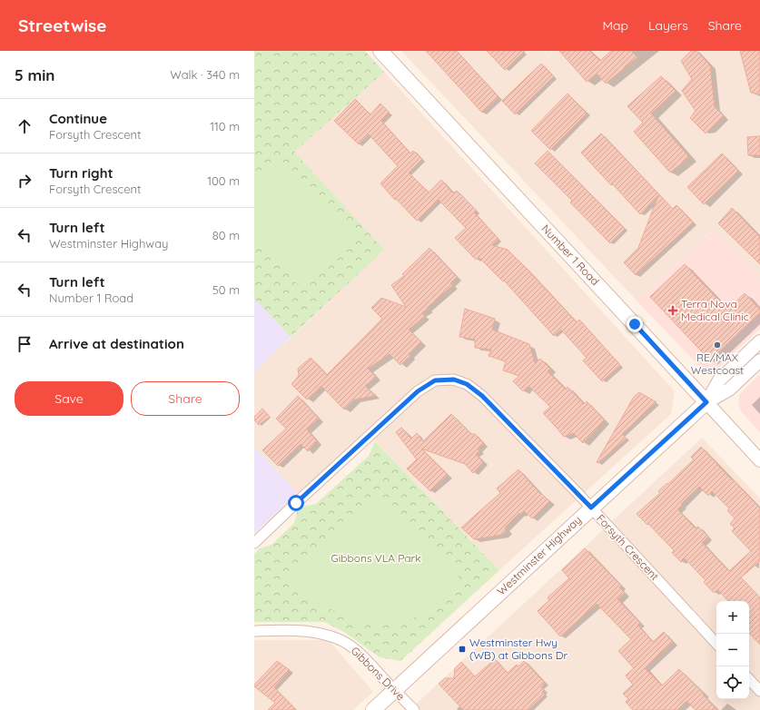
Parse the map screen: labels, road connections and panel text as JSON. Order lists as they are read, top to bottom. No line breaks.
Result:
{"streets":{"main road":["Number 1 Road","Westminster Highway"],"street":["Forsyth Crescent","Gibbons Drive"]},"crossings":[["Number 1 Road","Westminster Highway"],["Forsyth Crescent","Westminster Highway"],["Westminster Highway","Gibbons Drive"]],"parks":["Gibbons VLA Park"],"places":{"health":["Terra Nova Medical Clinic"],"other":["RE/MAX Westcoast"],"transit":["Westminster Hwy (WB) at Gibbons Dr"]},"page":{"header":"Streetwise","nav":["Map","Layers","Share"],"heading":["5 min","Walk · 340 m"],"list":[["Continue","Forsyth Crescent","110 m"],["Turn right","Forsyth Crescent","100 m"],["Turn left","Westminster Highway","80 m"],["Turn left","Number 1 Road","50 m"],"Arrive at destination"],"buttons":["Save","Share"],"map_buttons":["+","−"]}}
